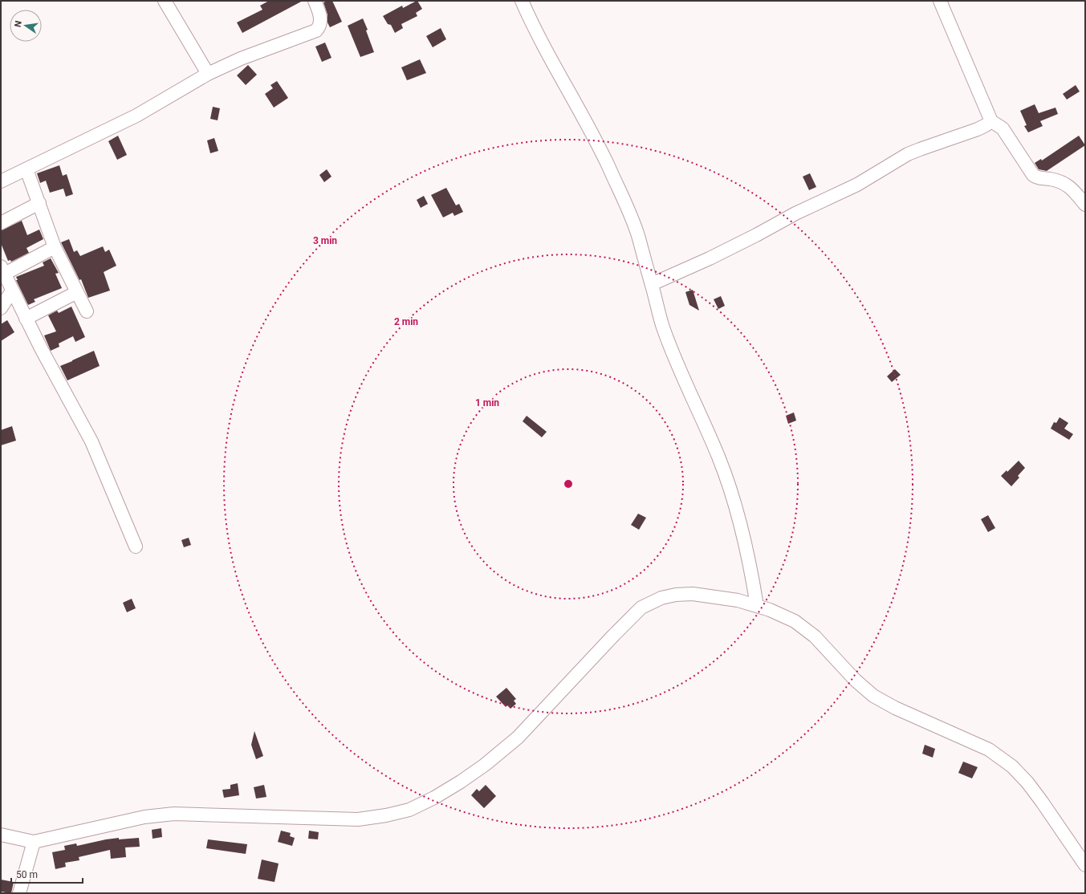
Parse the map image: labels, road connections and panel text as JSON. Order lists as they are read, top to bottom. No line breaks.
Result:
{"scale_bar":"50 m","north":"left","rings":["3 min","2 min","1 min"]}
